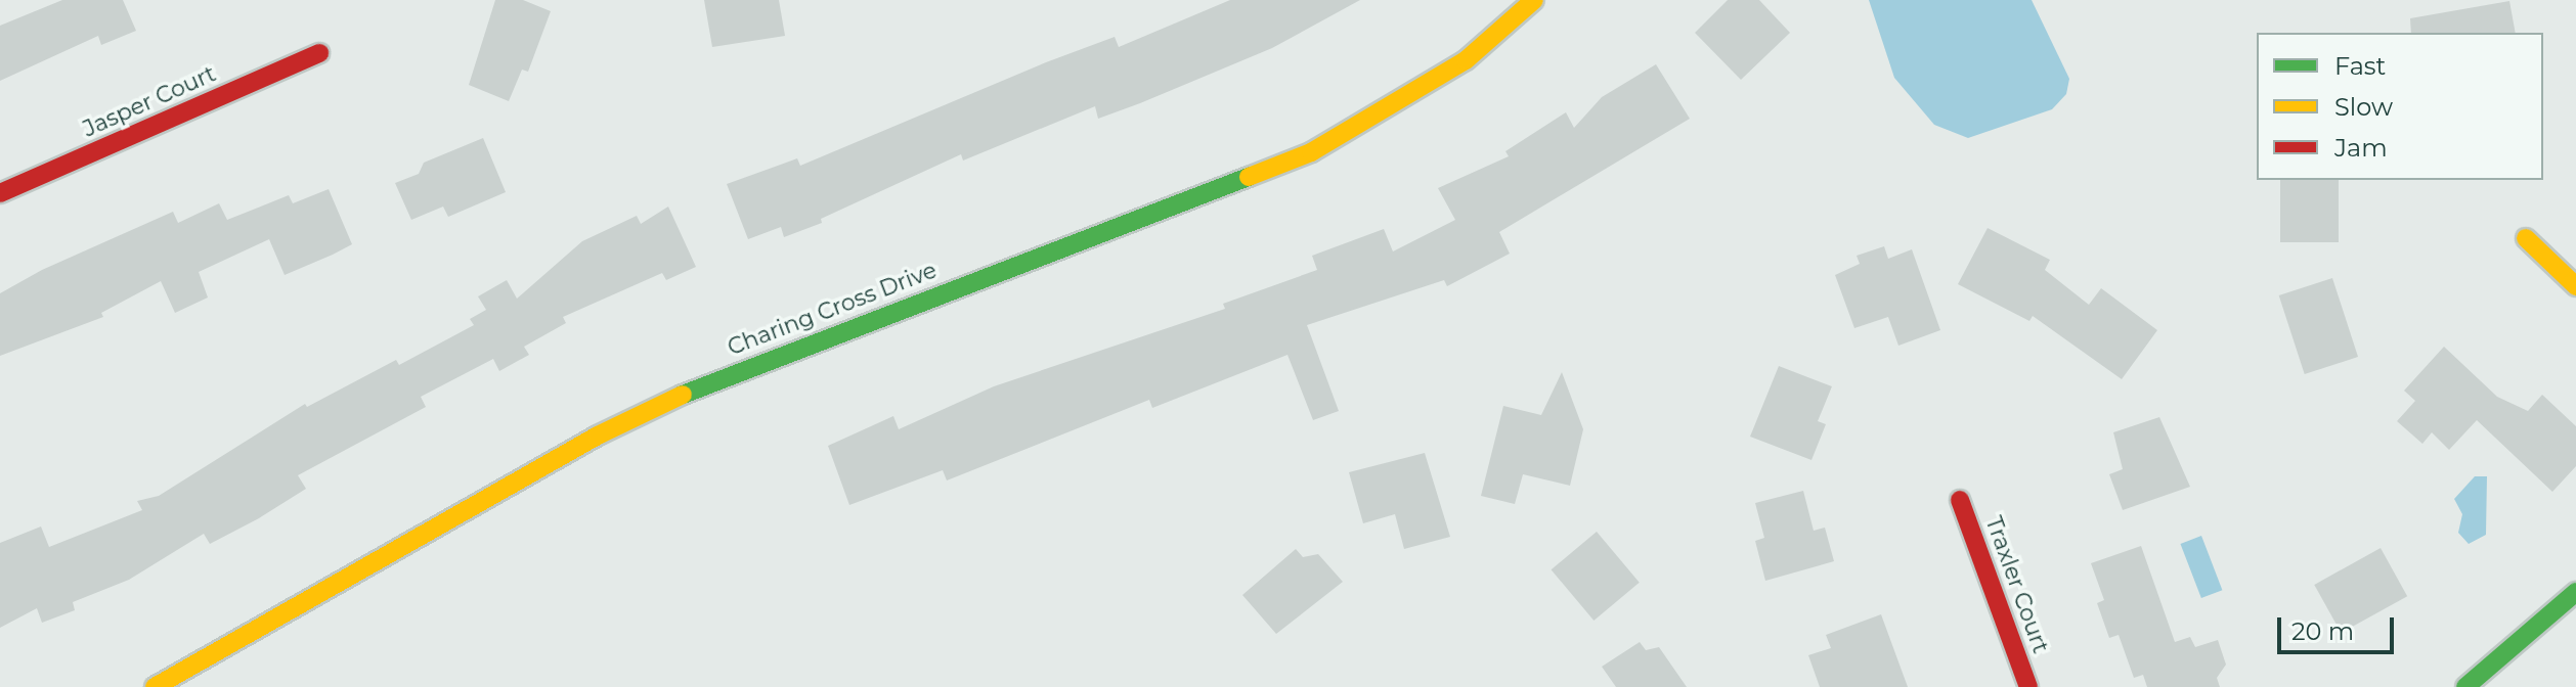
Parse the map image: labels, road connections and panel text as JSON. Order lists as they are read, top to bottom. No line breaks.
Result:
{"streets":{"street":["Jasper Court","Charing Cross Drive","Traxler Court"]},"legend":["Fast","Slow","Jam"],"scale_bar":"20 m"}
